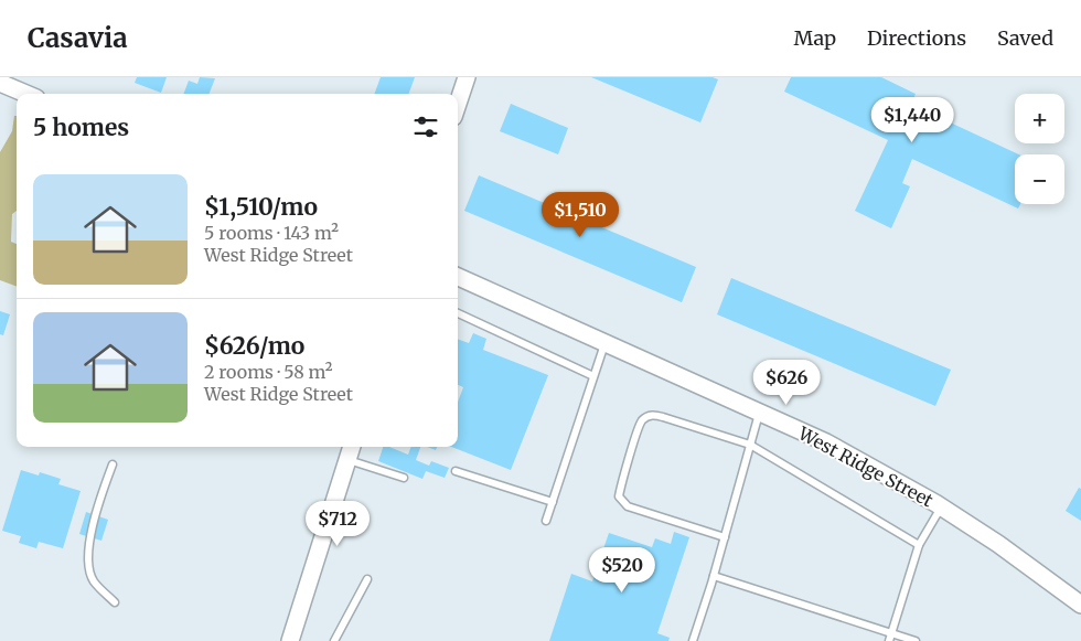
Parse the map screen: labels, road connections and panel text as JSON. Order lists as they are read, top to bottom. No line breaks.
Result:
{"streets":{"street":["West Ridge Street"]},"page":{"header":"Casavia","nav":["Map","Directions","Saved"],"map_buttons":["+","−"],"heading":"5 homes","price":["$1,440","$1,510","$626","$712","$520"],"list":[{"name":"$1,510/mo","note":"5 rooms · 143 m² · West Ridge Street"},{"name":"$626/mo","note":"2 rooms · 58 m² · West Ridge Street"}]}}
